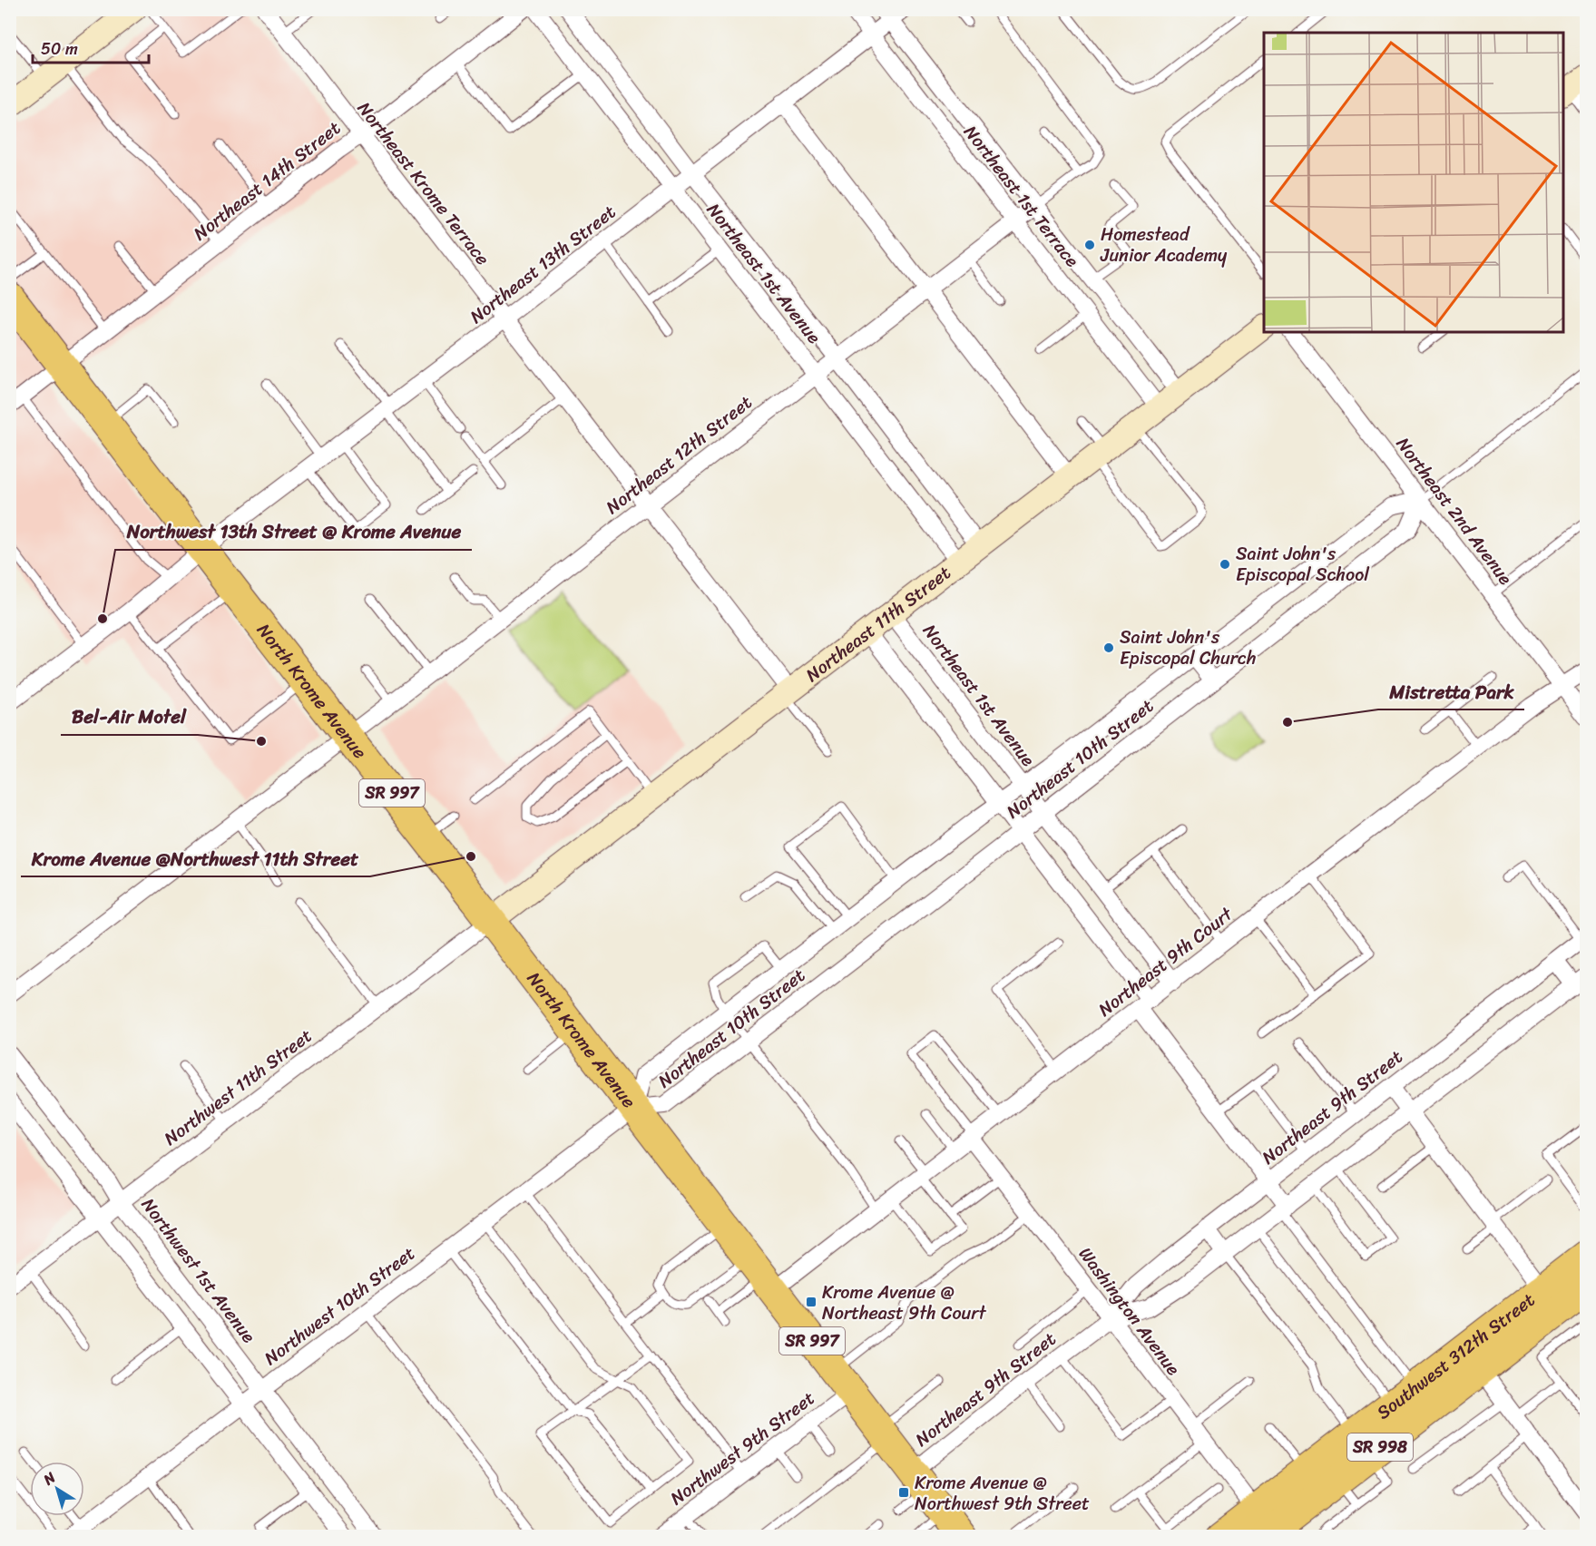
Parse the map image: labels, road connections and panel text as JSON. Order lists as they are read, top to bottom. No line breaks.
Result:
{"streets":{"highway":["North Krome Avenue","SR 997","Southwest 312th Street","SR 998"],"street":["Northeast 14th Street","Northeast Krome Terrace","Northeast 1st Terrace","Northeast 13th Street","Northeast 1st Avenue","Northeast 12th Street","Northeast 2nd Avenue","Northeast 11th Street","Northeast 10th Street","Northeast 9th Court","Northwest 11th Street","Northeast 9th Street","Northwest 1st Avenue","Northwest 10th Street","Washington Avenue","Northwest 9th Street"]},"crossings":[["Northeast 14th Street","Northeast Krome Terrace"],["Northeast 14th Street","North Krome Avenue"],["Northeast Krome Terrace","Northeast 13th Street"],["Northeast Krome Terrace","Northeast 12th Street"],["Northeast Krome Terrace","Northeast 11th Street"],["Northeast 1st Terrace","Northeast 13th Street"],["Northeast 1st Terrace","Northeast 12th Street"],["Northeast 1st Terrace","Northeast 11th Street"],["Northeast 13th Street","Northeast 1st Avenue"],["Northeast 13th Street","North Krome Avenue"],["Northeast 1st Avenue","Northeast 12th Street"],["Northeast 1st Avenue","Northeast 11th Street"],["Northeast 1st Avenue","Northeast 10th Street"],["Northeast 1st Avenue","Northeast 9th Court"],["Northeast 12th Street","North Krome Avenue"],["Northeast 2nd Avenue","Northeast 10th Street"],["Northeast 2nd Avenue","Northeast 9th Court"],["Northeast 11th Street","North Krome Avenue"],["Northeast 11th Street","Northwest 11th Street"],["North Krome Avenue","Northeast 10th Street"],["North Krome Avenue","SR 997"],["North Krome Avenue","Northeast 9th Court"],["North Krome Avenue","Northwest 11th Street"],["North Krome Avenue","Northwest 10th Street"],["Northeast 10th Street","Northwest 10th Street"],["SR 997","Northeast 9th Court"],["SR 997","Northeast 9th Street"],["SR 997","Northwest 9th Street"],["Northeast 9th Court","Washington Avenue"],["Northwest 11th Street","Northwest 1st Avenue"],["Northeast 9th Street","Washington Avenue"],["Northwest 1st Avenue","Northwest 10th Street"],["Washington Avenue","Southwest 312th Street"]],"places":{"other":["Homestead Junior Academy","Saint John's Episcopal School","Northwest 13th Street @ Krome Avenue","Saint John's Episcopal Church","Mistretta Park","Bel-Air Motel","Krome Avenue @Northwest 11th Street"],"transit":["Krome Avenue @ Northeast 9th Court","Krome Avenue @ Northwest 9th Street"]},"scale_bar":"50 m","north":"top left"}
